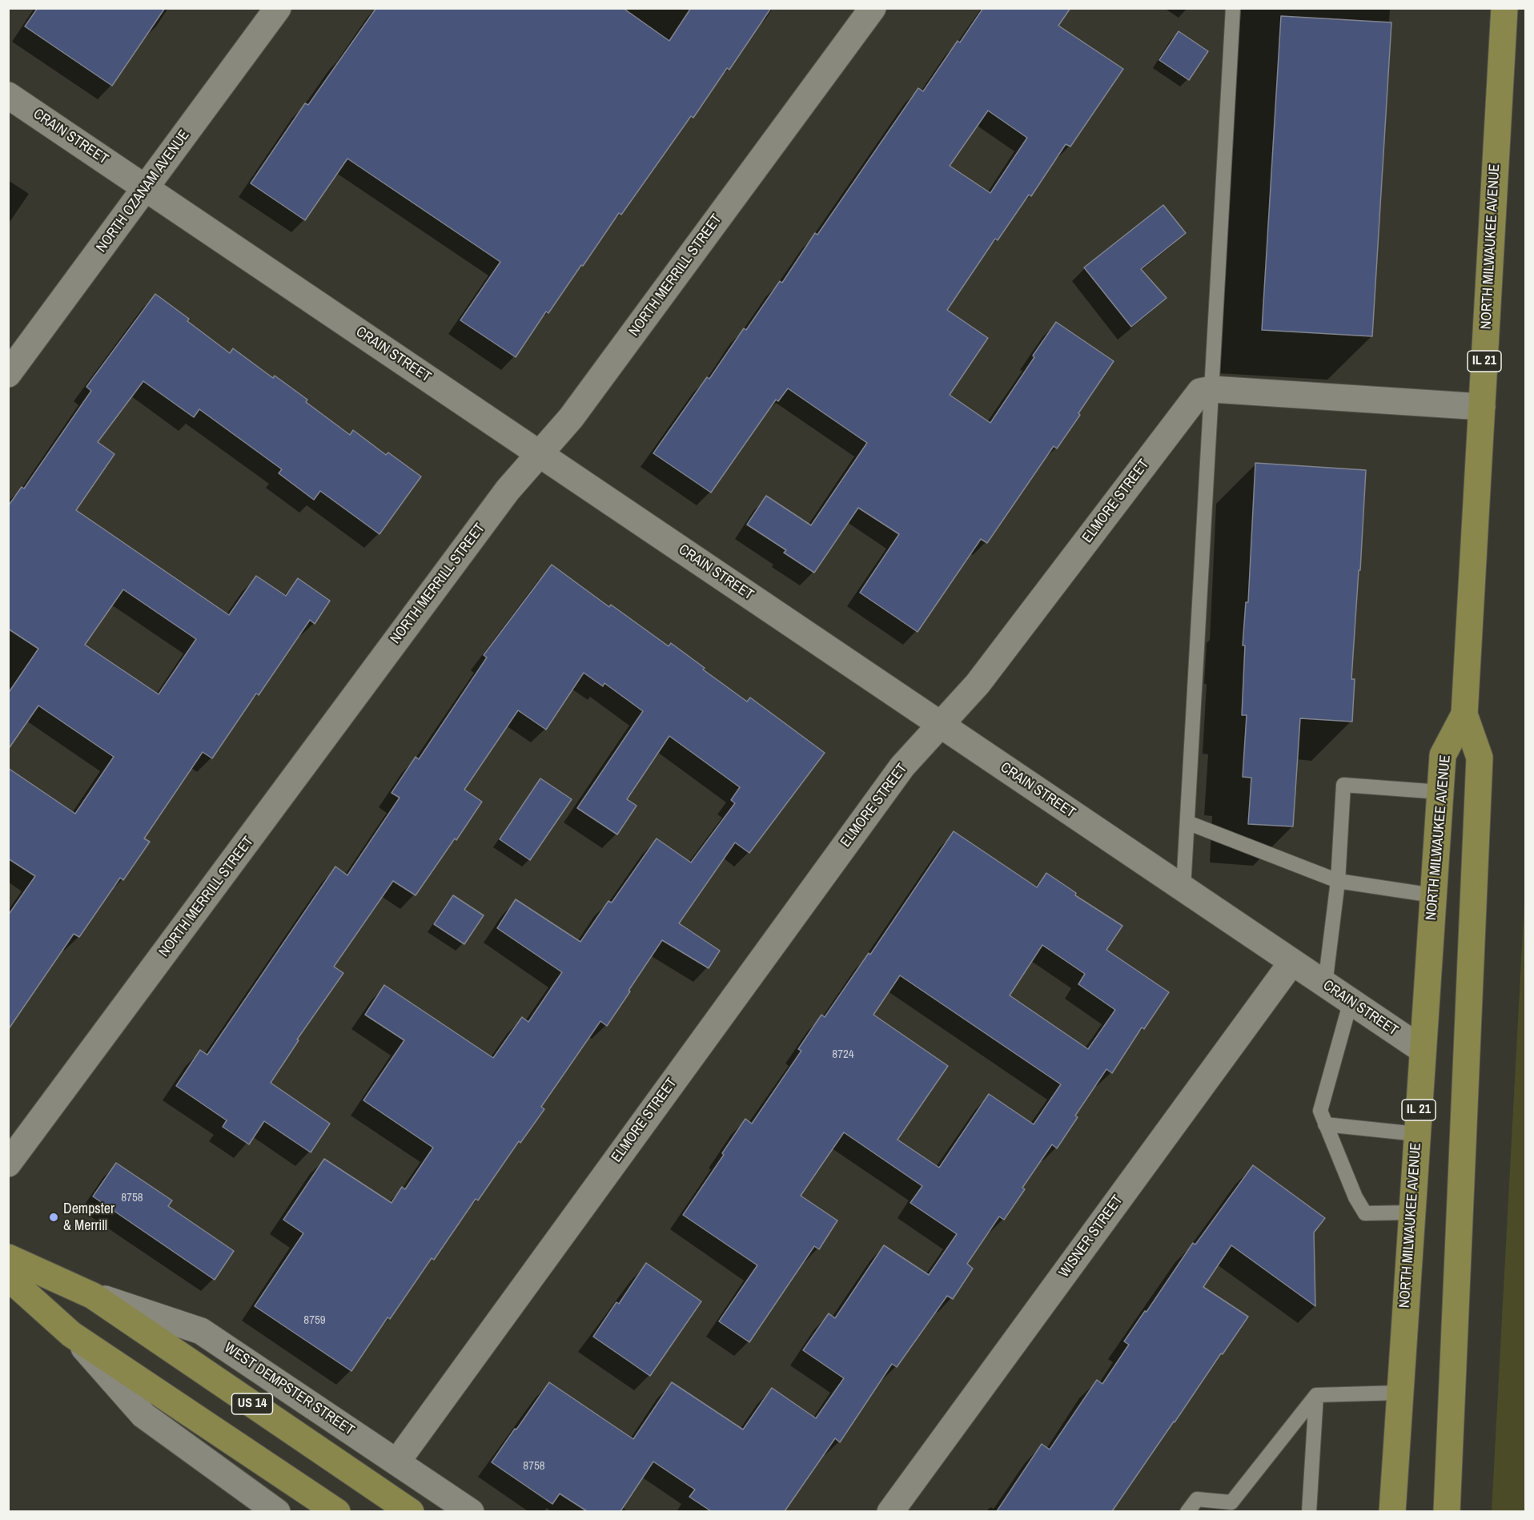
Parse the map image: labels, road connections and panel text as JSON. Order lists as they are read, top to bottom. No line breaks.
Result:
{"streets":{"main road":["NORTH MILWAUKEE AVENUE","IL 21","WEST DEMPSTER STREET","US 14"],"street":["CRAIN STREET","NORTH OZANAM AVENUE","NORTH MERRILL STREET","ELMORE STREET","WISNER STREET"]},"crossings":[["CRAIN STREET","NORTH OZANAM AVENUE"],["CRAIN STREET","NORTH MILWAUKEE AVENUE"],["CRAIN STREET","NORTH MERRILL STREET"],["CRAIN STREET","ELMORE STREET"],["CRAIN STREET","WISNER STREET"],["ELMORE STREET","WEST DEMPSTER STREET"]],"places":["Dempster & Merrill"],"house_numbers":["8724","8758","8759","8758"]}
